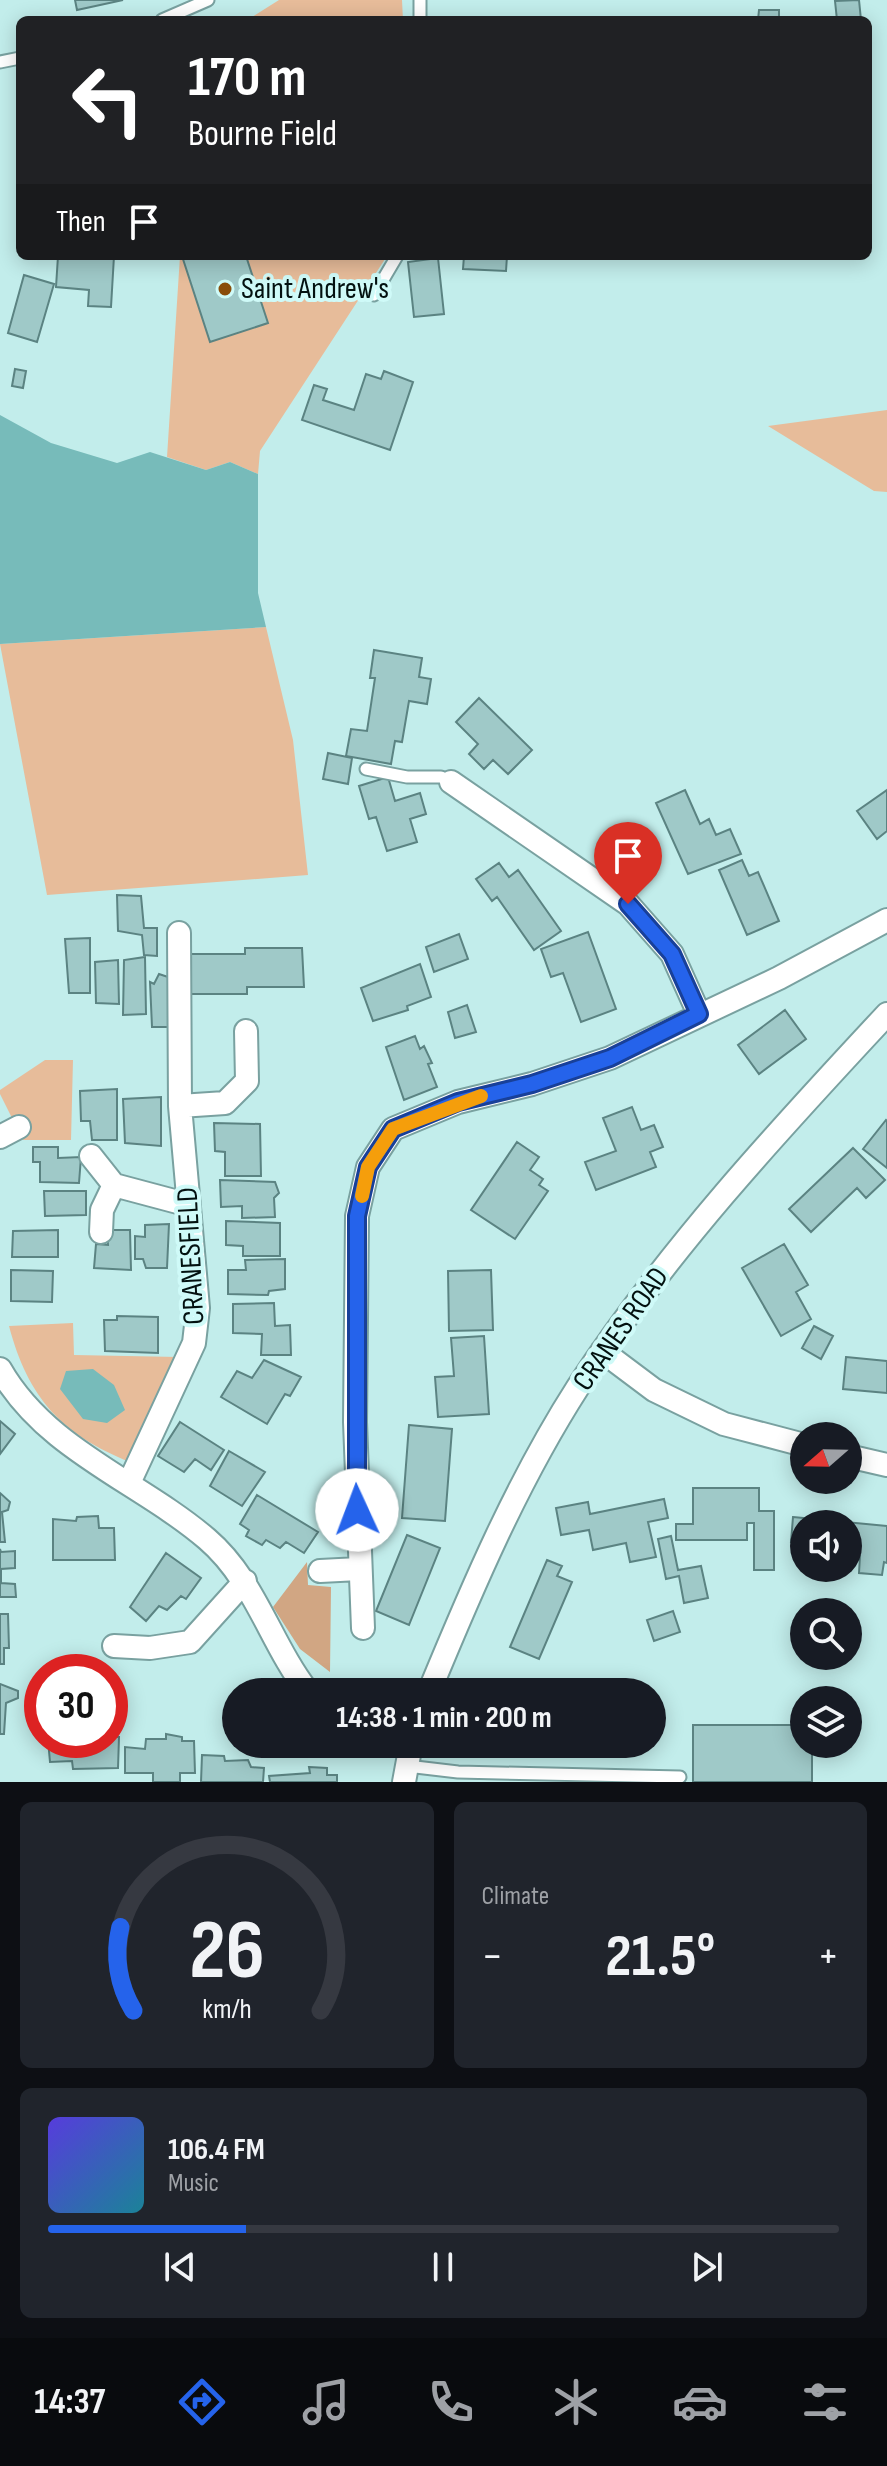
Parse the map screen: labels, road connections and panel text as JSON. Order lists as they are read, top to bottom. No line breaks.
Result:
{"streets":{"street":["CRANESFIELD","CRANES ROAD"]},"places":["Saint Andrew's"],"north":"left","page":{"turn":["170 m","Bourne Field"],"then":"Then","limit":"30","trip":"14:38 · 1 min · 200 m","tile":"Climate","heat":["−","21.5°","+"],"song":["106.4 FM","Music"],"tabs":"14:37","gauge":["26","km/h"]}}
